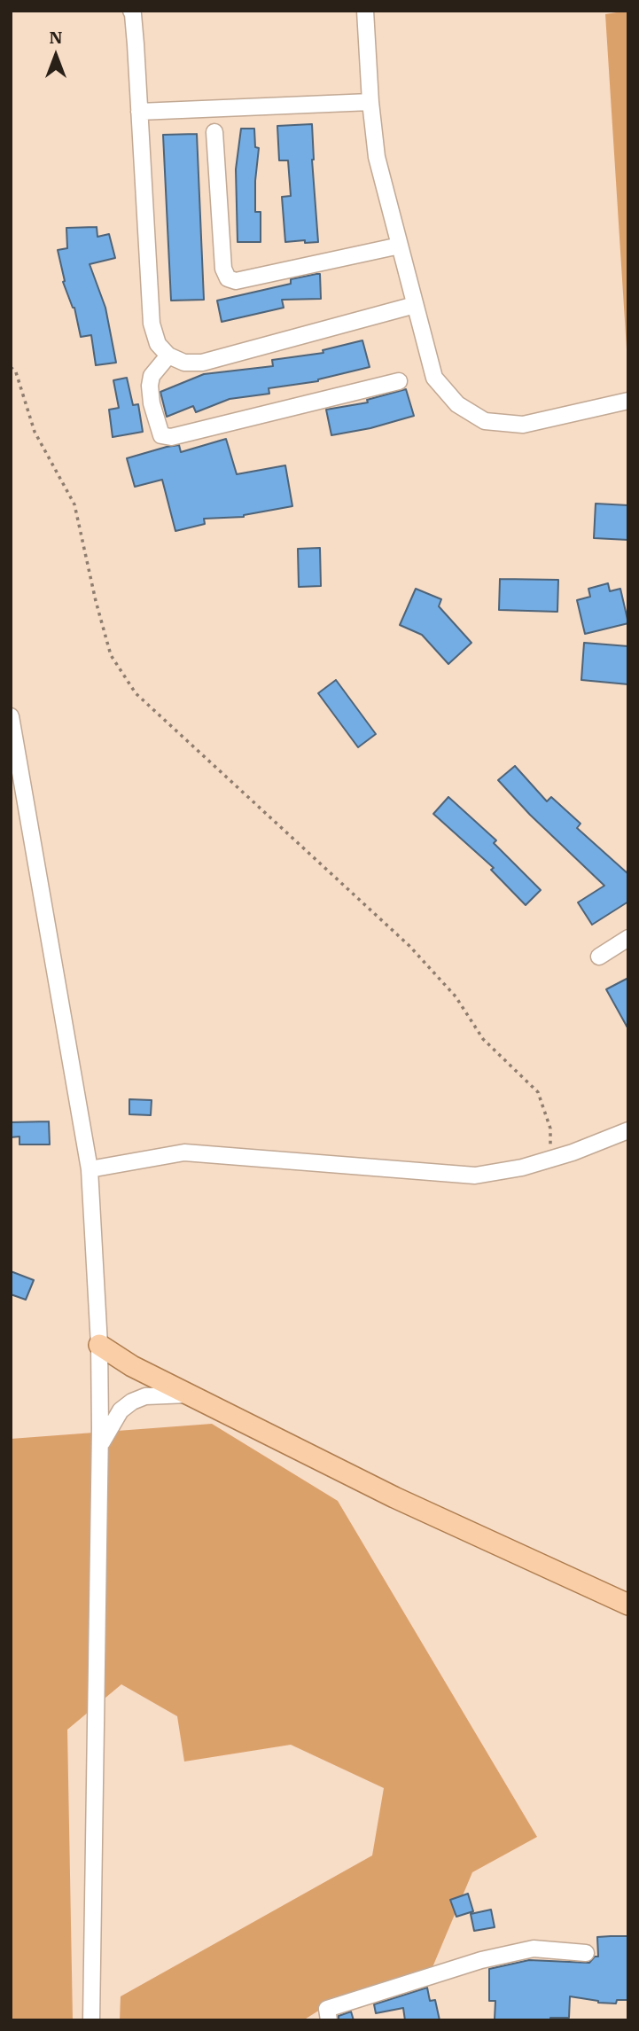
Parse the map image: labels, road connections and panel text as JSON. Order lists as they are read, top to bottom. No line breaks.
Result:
{"north":"top"}
